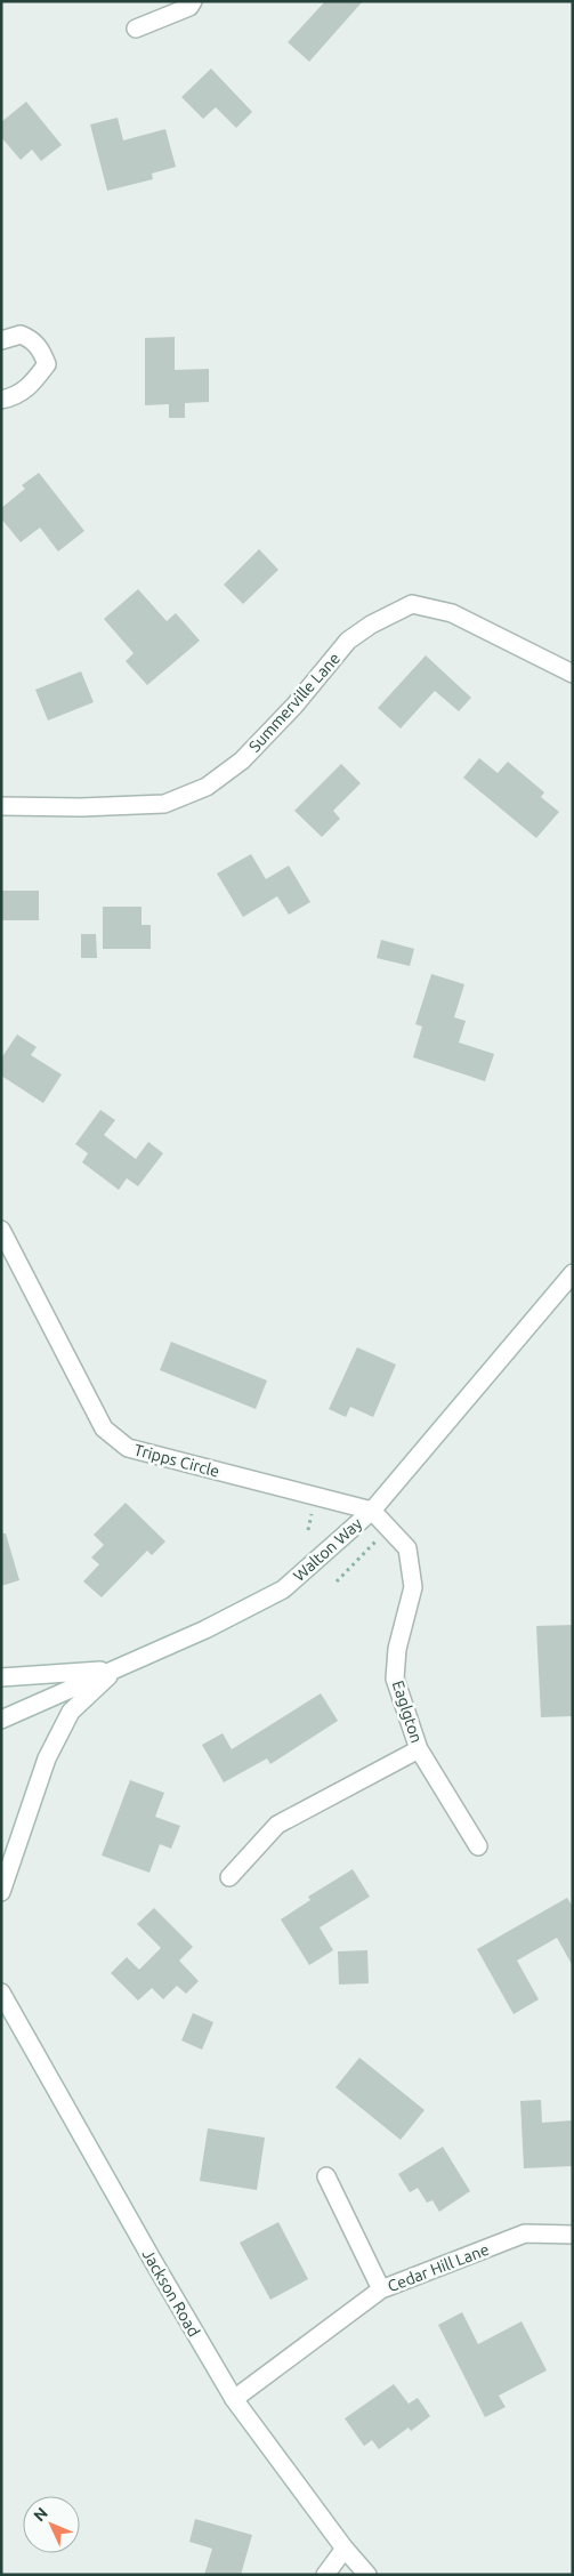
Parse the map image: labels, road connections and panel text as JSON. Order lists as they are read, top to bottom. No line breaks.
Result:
{"streets":{"street":["Summerville Lane","Tripps Circle","Walton Way","Eaglgton","Cedar Hill Lane","Jackson Road"]},"crossings":[["Tripps Circle","Walton Way"],["Tripps Circle","Eaglgton"],["Walton Way","Eaglgton"],["Cedar Hill Lane","Jackson Road"]],"north":"top left"}
